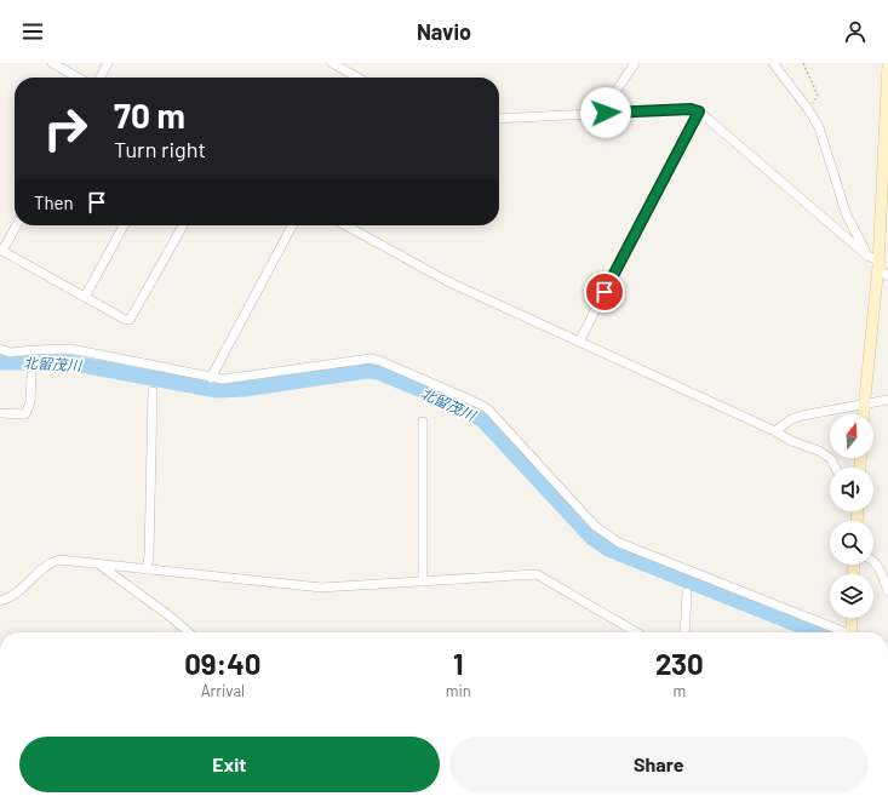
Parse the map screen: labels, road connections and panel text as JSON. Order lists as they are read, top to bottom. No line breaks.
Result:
{"water":["北留茂川"],"north":"top","page":{"header":"Navio","turn":["70 m","Turn right"],"then":"Then","eta":["09:40","Arrival","1","min","230","m"],"buttons":["Exit","Share"]}}
